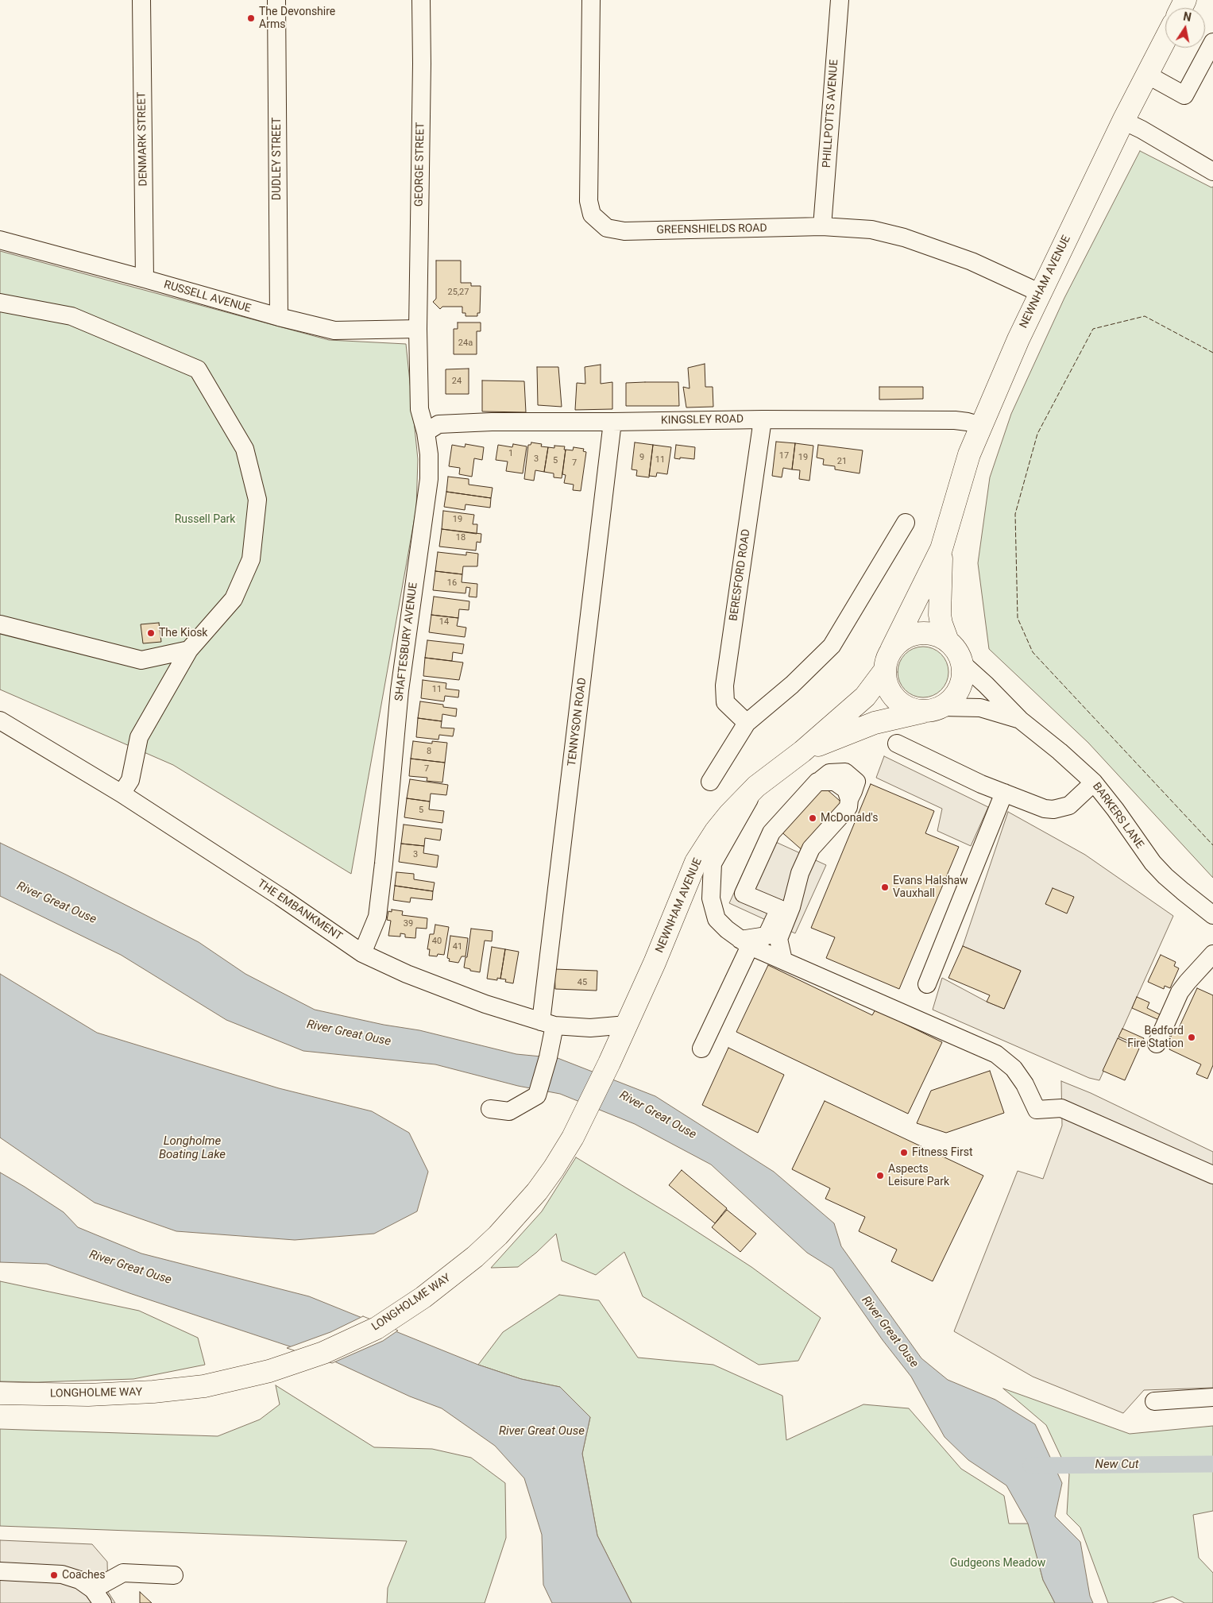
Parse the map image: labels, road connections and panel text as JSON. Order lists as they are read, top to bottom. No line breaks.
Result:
{"streets":{"main road":["NEWNHAM AVENUE","LONGHOLME WAY"],"street":["PHILLPOTTS AVENUE","DENMARK STREET","DUDLEY STREET","GEORGE STREET","GREENSHIELDS ROAD","RUSSELL AVENUE","KINGSLEY ROAD","BERESFORD ROAD","SHAFTESBURY AVENUE","TENNYSON ROAD","BARKERS LANE","THE EMBANKMENT"]},"crossings":[["PHILLPOTTS AVENUE","GREENSHIELDS ROAD"],["DENMARK STREET","RUSSELL AVENUE"],["DUDLEY STREET","RUSSELL AVENUE"],["GEORGE STREET","RUSSELL AVENUE"],["GEORGE STREET","SHAFTESBURY AVENUE"],["GREENSHIELDS ROAD","NEWNHAM AVENUE"],["NEWNHAM AVENUE","KINGSLEY ROAD"],["NEWNHAM AVENUE","BARKERS LANE"],["NEWNHAM AVENUE","THE EMBANKMENT"],["NEWNHAM AVENUE","LONGHOLME WAY"],["RUSSELL AVENUE","SHAFTESBURY AVENUE"],["KINGSLEY ROAD","BERESFORD ROAD"],["KINGSLEY ROAD","SHAFTESBURY AVENUE"],["KINGSLEY ROAD","TENNYSON ROAD"],["SHAFTESBURY AVENUE","THE EMBANKMENT"],["TENNYSON ROAD","THE EMBANKMENT"],["THE EMBANKMENT","LONGHOLME WAY"]],"water":["River Great Ouse","Longholme Boating Lake","New Cut"],"parks":["Russell Park","Gudgeons Meadow"],"places":["The Devonshire Arms","The Kiosk","McDonald's","Evans Halshaw Vauxhall","Bedford Fire Station","Fitness First","Aspects Leisure Park","Coaches"],"house_numbers":["25,27","24a","24","1","17","9","19","3","11","5","21","7","19","18","16","14","11","8","7","5","3","39","40","41","45"],"north":"top"}
